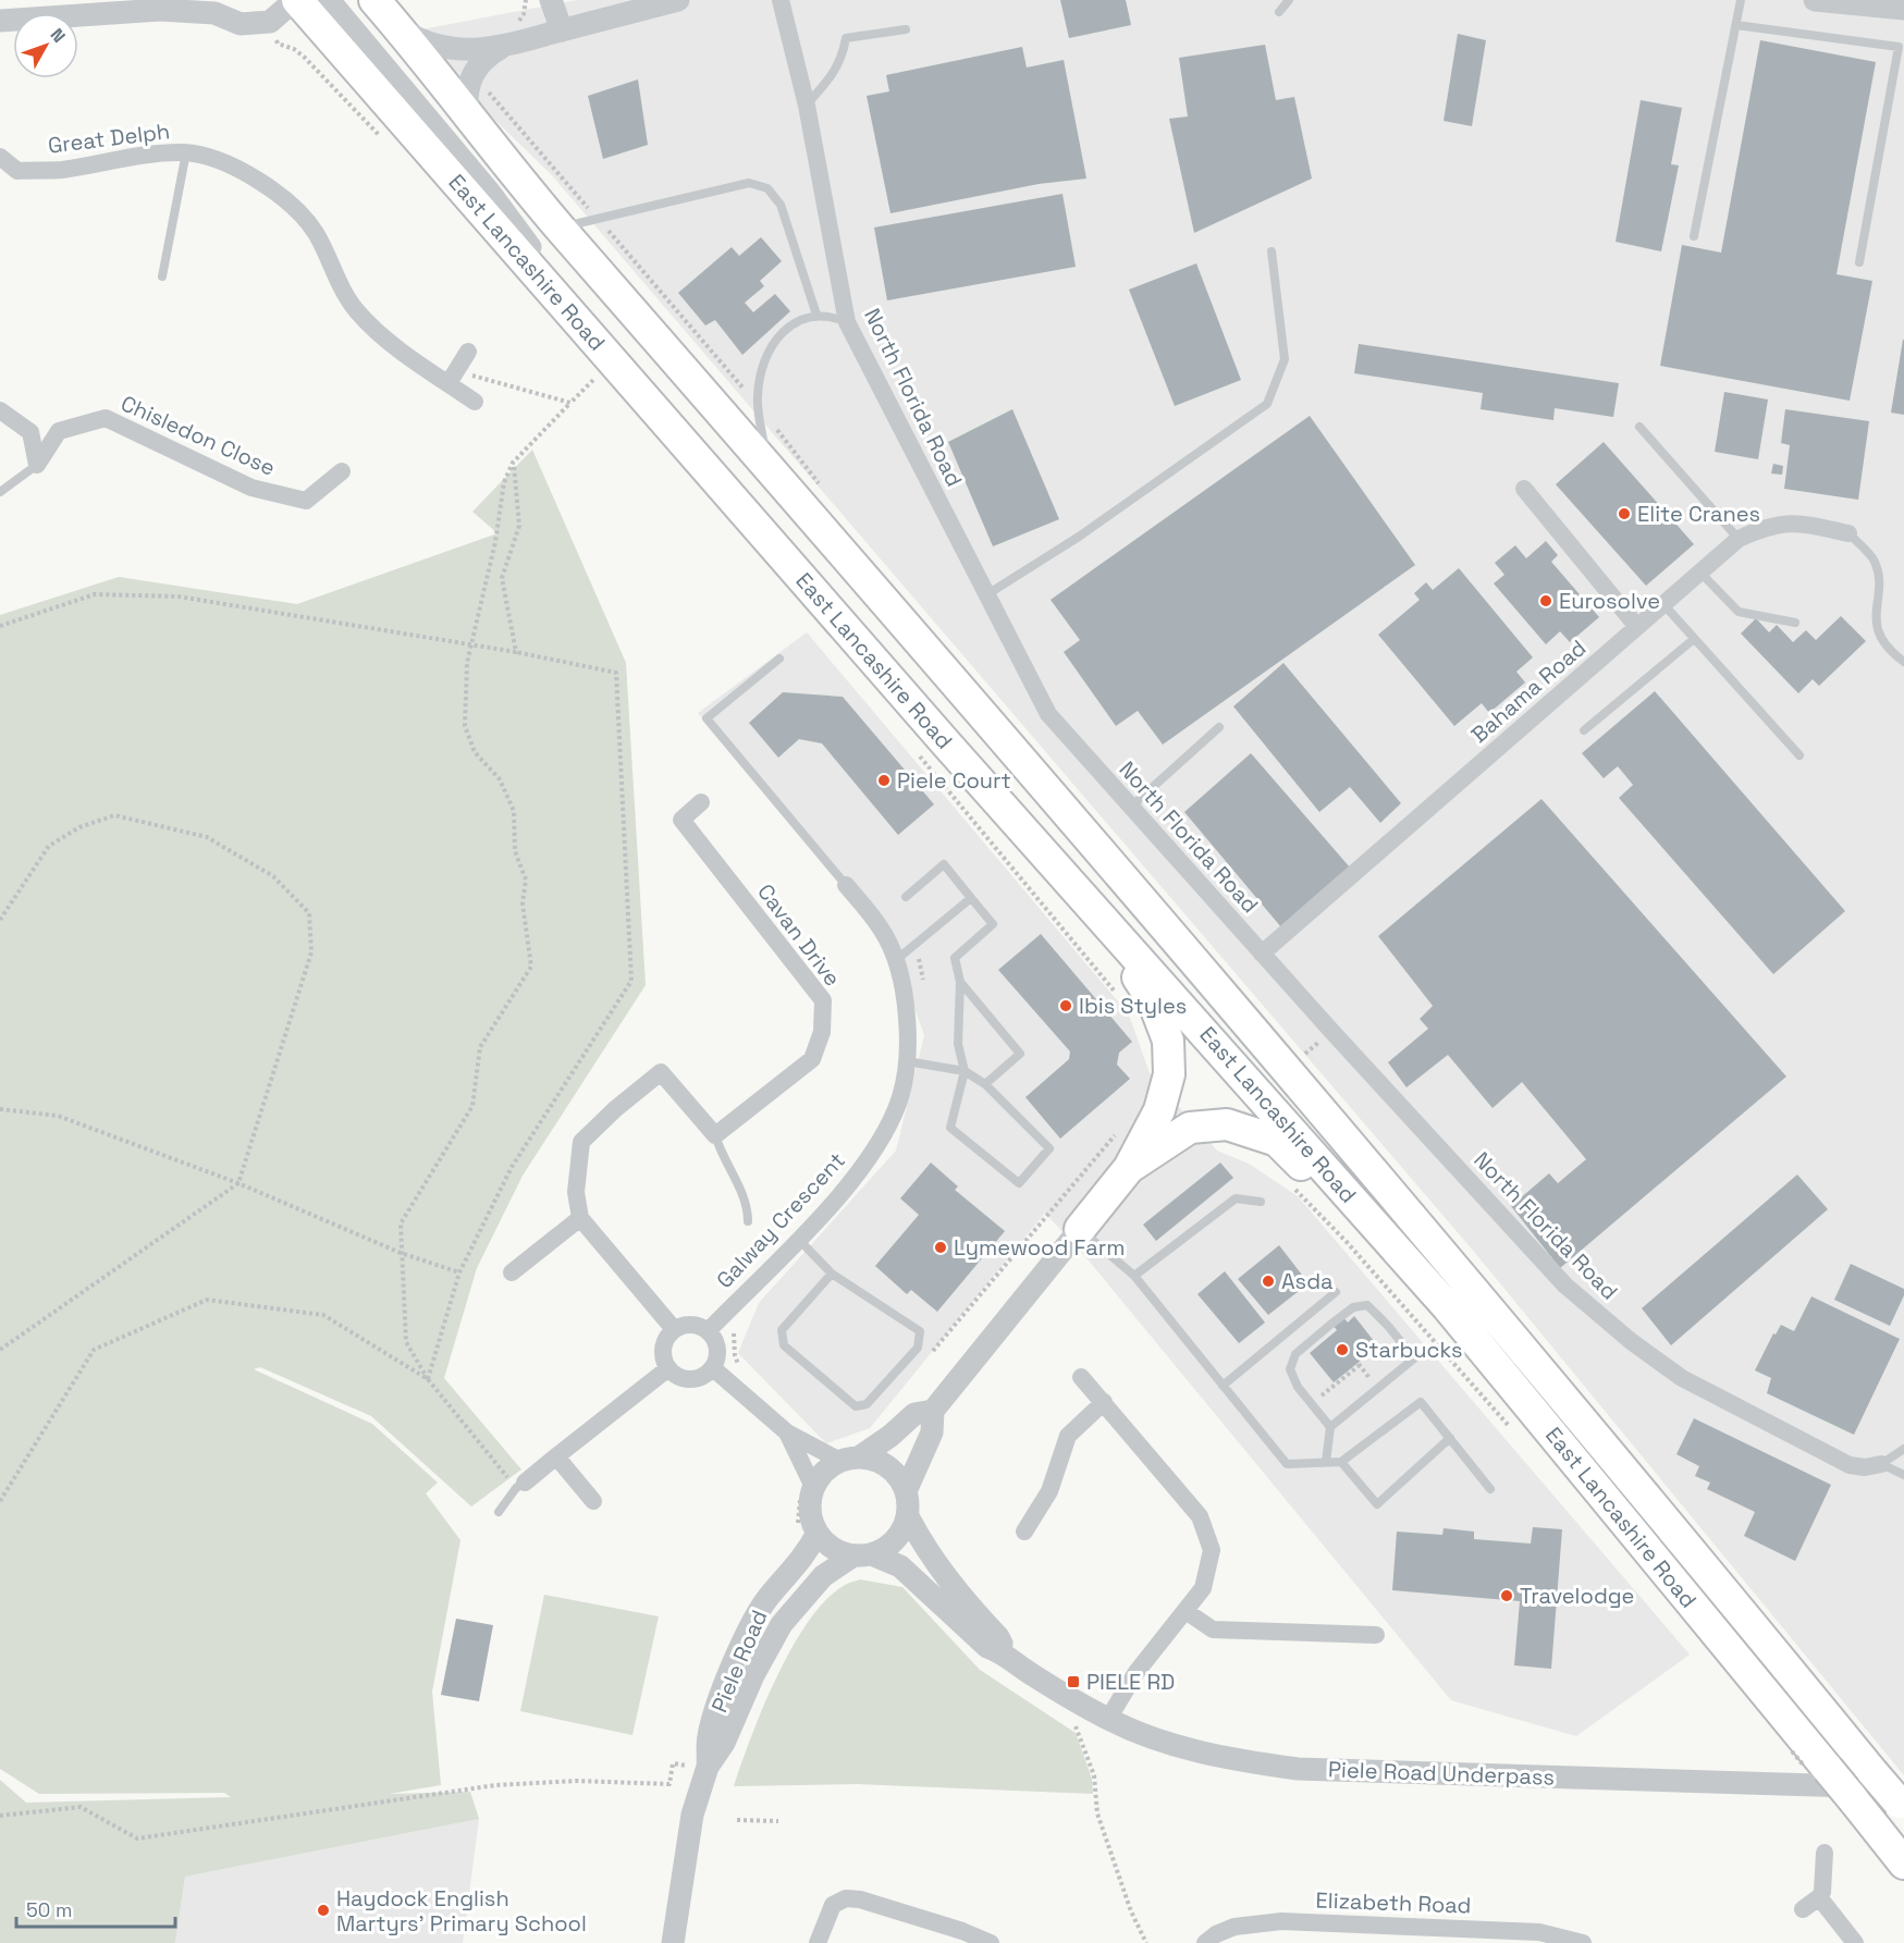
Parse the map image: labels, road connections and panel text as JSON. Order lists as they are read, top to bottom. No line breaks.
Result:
{"streets":{"highway":["East Lancashire Road"],"street":["Great Delph","North Florida Road","Chisledon Close","Bahama Road","Cavan Drive","Galway Crescent","Piele Road","Piele Road Underpass","Elizabeth Road"]},"crossings":[["East Lancashire Road","Piele Road Underpass"],["North Florida Road","Bahama Road"],["Piele Road","Piele Road Underpass"]],"places":{"other":["Elite Cranes","Eurosolve","Piele Court","Ibis Styles","Lymewood Farm","Asda","Starbucks","Travelodge","Haydock English Martyrs' Primary School"],"transit":["PIELE RD"]},"scale_bar":"50 m","north":"top right"}
